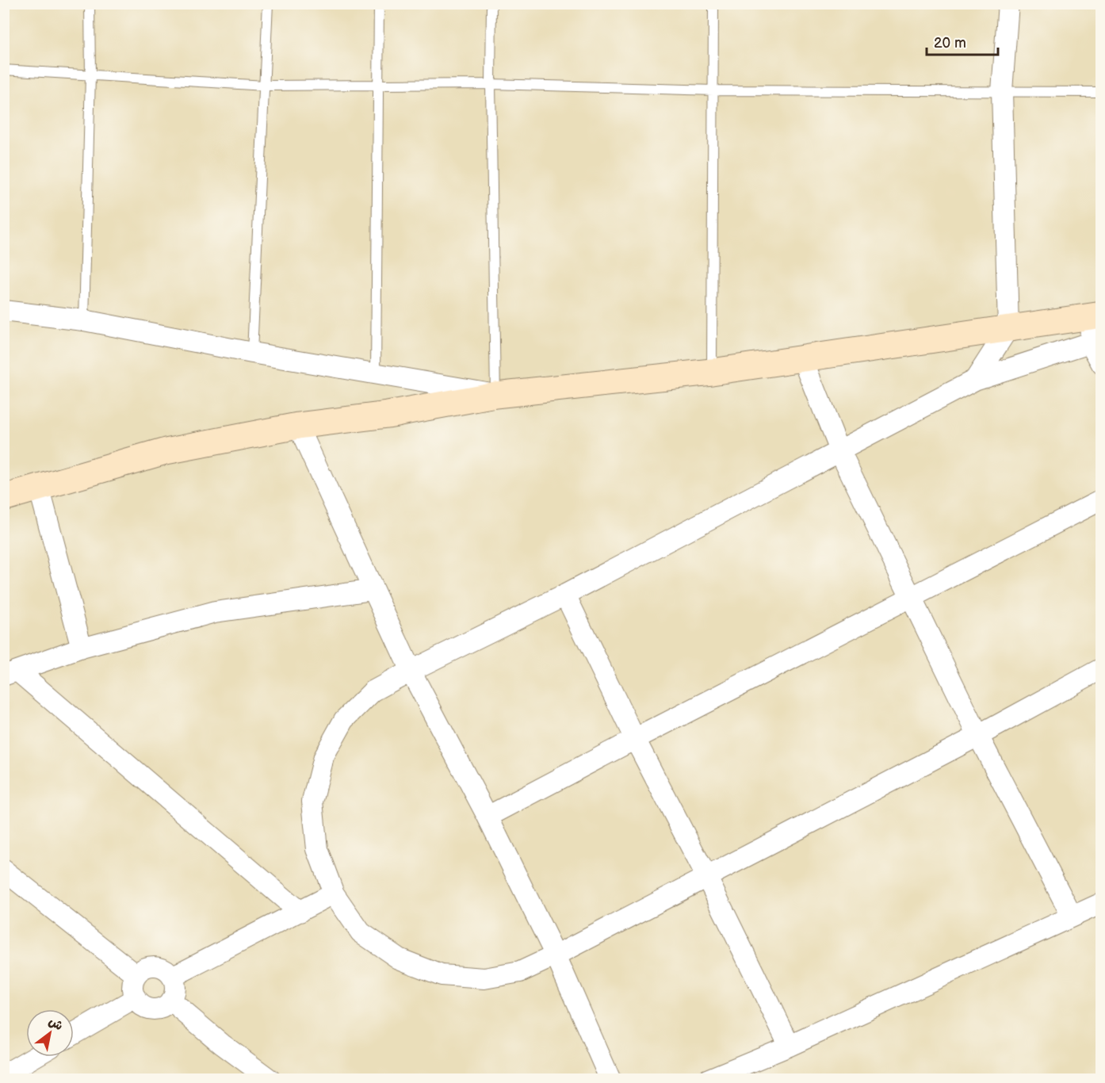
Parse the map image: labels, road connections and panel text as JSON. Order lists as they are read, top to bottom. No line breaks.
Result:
{"scale_bar":"20 m","north":"top right"}
